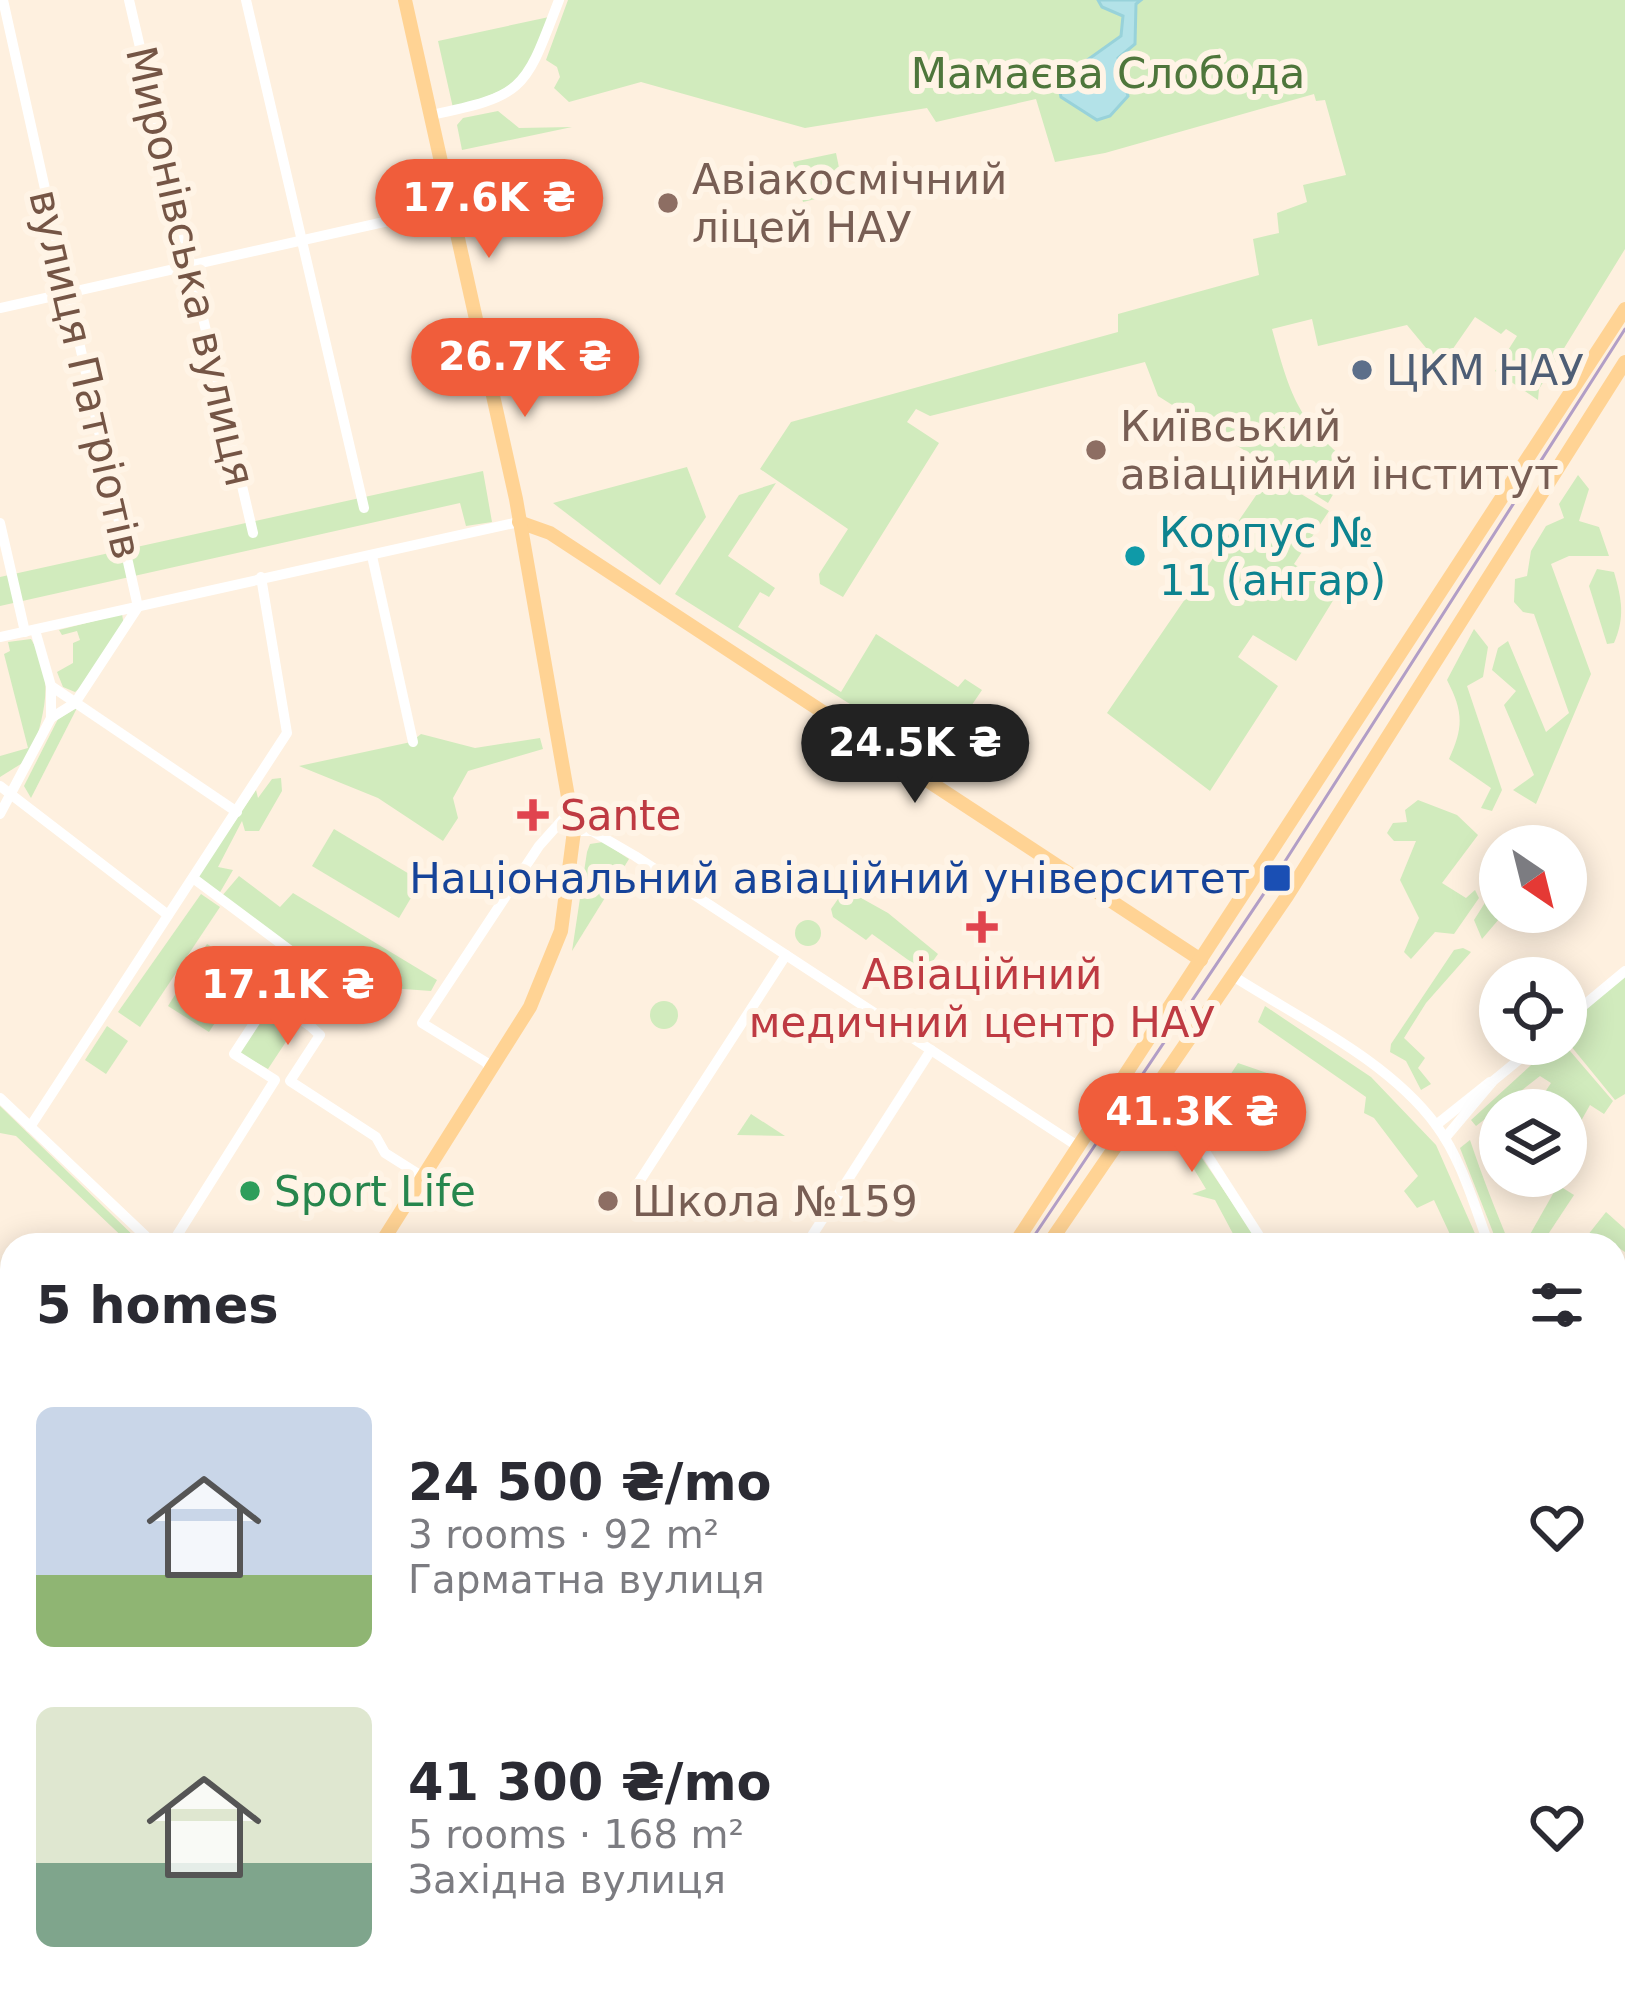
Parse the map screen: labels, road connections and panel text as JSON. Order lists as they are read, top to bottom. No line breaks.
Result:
{"streets":{"street":["Миронівська вулиця","вулиця Патріотів"]},"parks":["Мамаєва Слобода"],"places":{"other":["Авіакосмічний ліцей НАУ","ЦКМ НАУ","Київський авіаційний інститут","Корпус № 11 (ангар)","Sport Life","Школа №159"],"health":["Sante","Авіаційний медичний центр НАУ"],"transit":["Національний авіаційний університет"]},"north":"bottom right","page":{"price":["17.6K ₴","26.7K ₴","24.5K ₴","17.1K ₴","41.3K ₴"],"heading":"5 homes","list":[{"name":"24 500 ₴/mo","note":"3 rooms · 92 m² · Гарматна вулиця"},{"name":"41 300 ₴/mo","note":"5 rooms · 168 m² · Західна вулиця"}]}}
